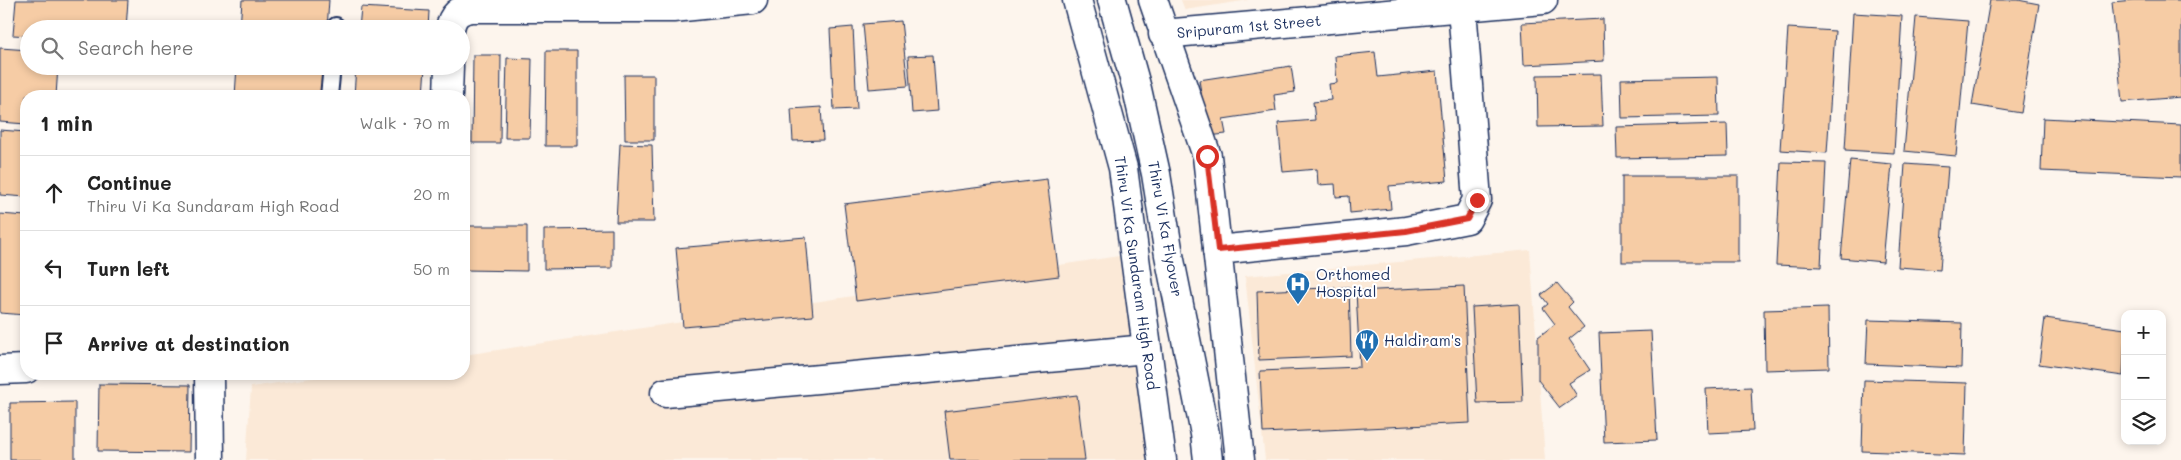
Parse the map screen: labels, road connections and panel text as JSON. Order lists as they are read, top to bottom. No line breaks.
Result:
{"streets":{"street":["Sripuram 1st Street","Thiru Vi Ka Flyover","Thiru Vi Ka Sundaram High Road"]},"places":{"hospital":["Orthomed Hospital"],"restaurant":["Haldiram's"]},"page":{"search":"Search here","heading":["1 min","Walk · 70 m"],"list":[["Continue","Thiru Vi Ka Sundaram High Road","20 m"],["Turn left","50 m"],"Arrive at destination"],"map_buttons":["+","−"]}}
